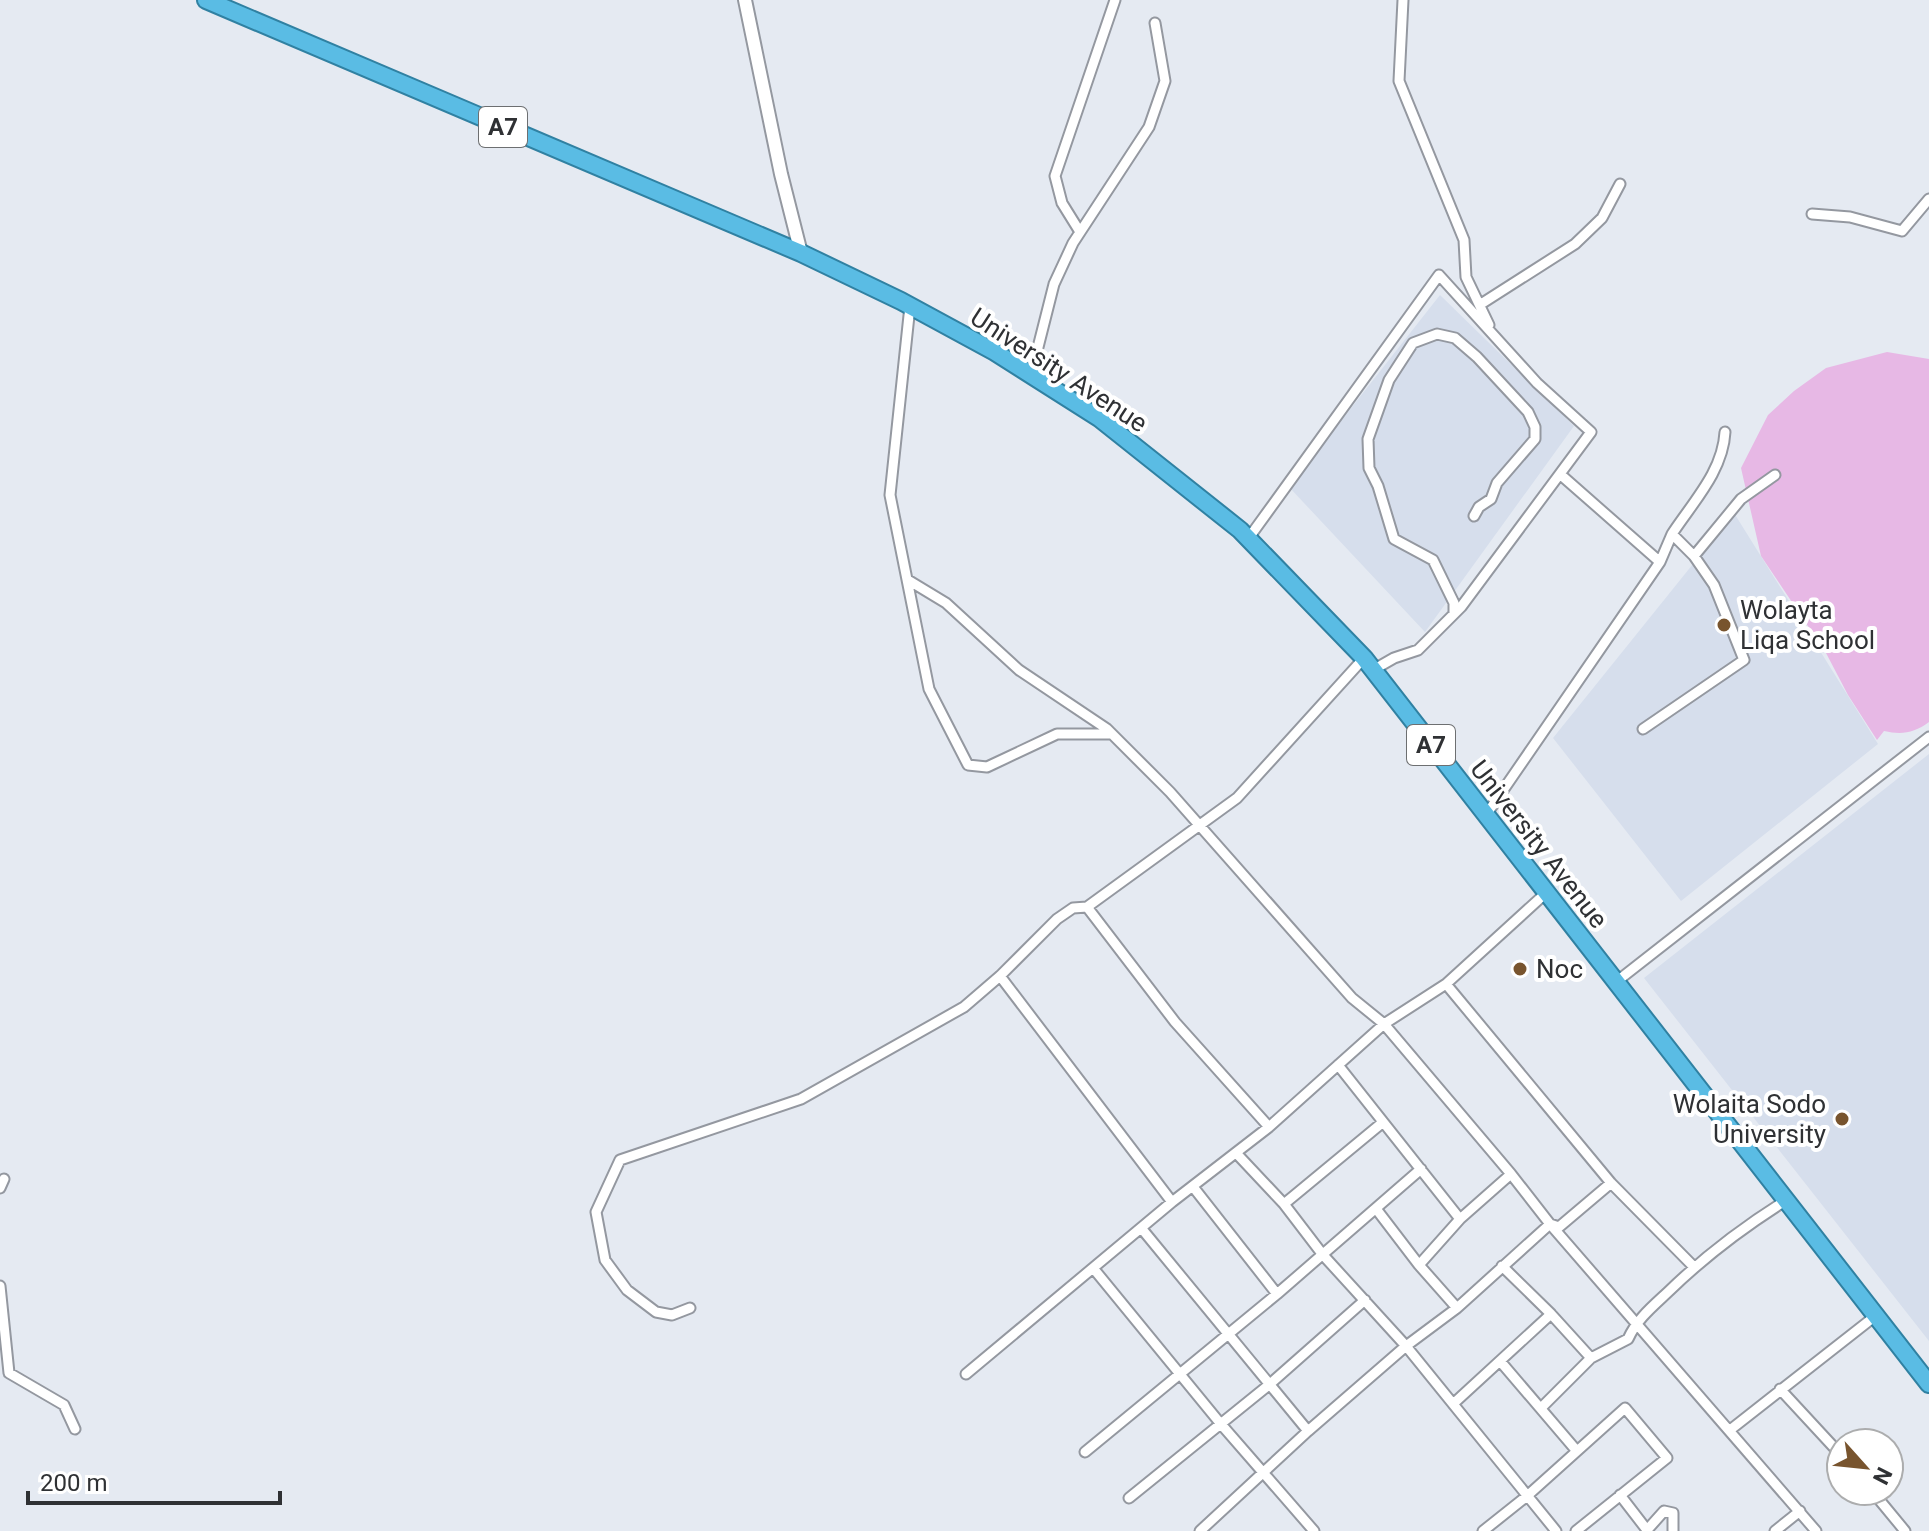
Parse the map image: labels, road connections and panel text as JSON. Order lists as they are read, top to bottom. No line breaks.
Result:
{"streets":{"highway":["A7","University Avenue"]},"crossings":[["A7","University Avenue"]],"places":["Wolayta Liqa School","Noc","Wolaita Sodo University"],"scale_bar":"200 m","north":"bottom right"}
